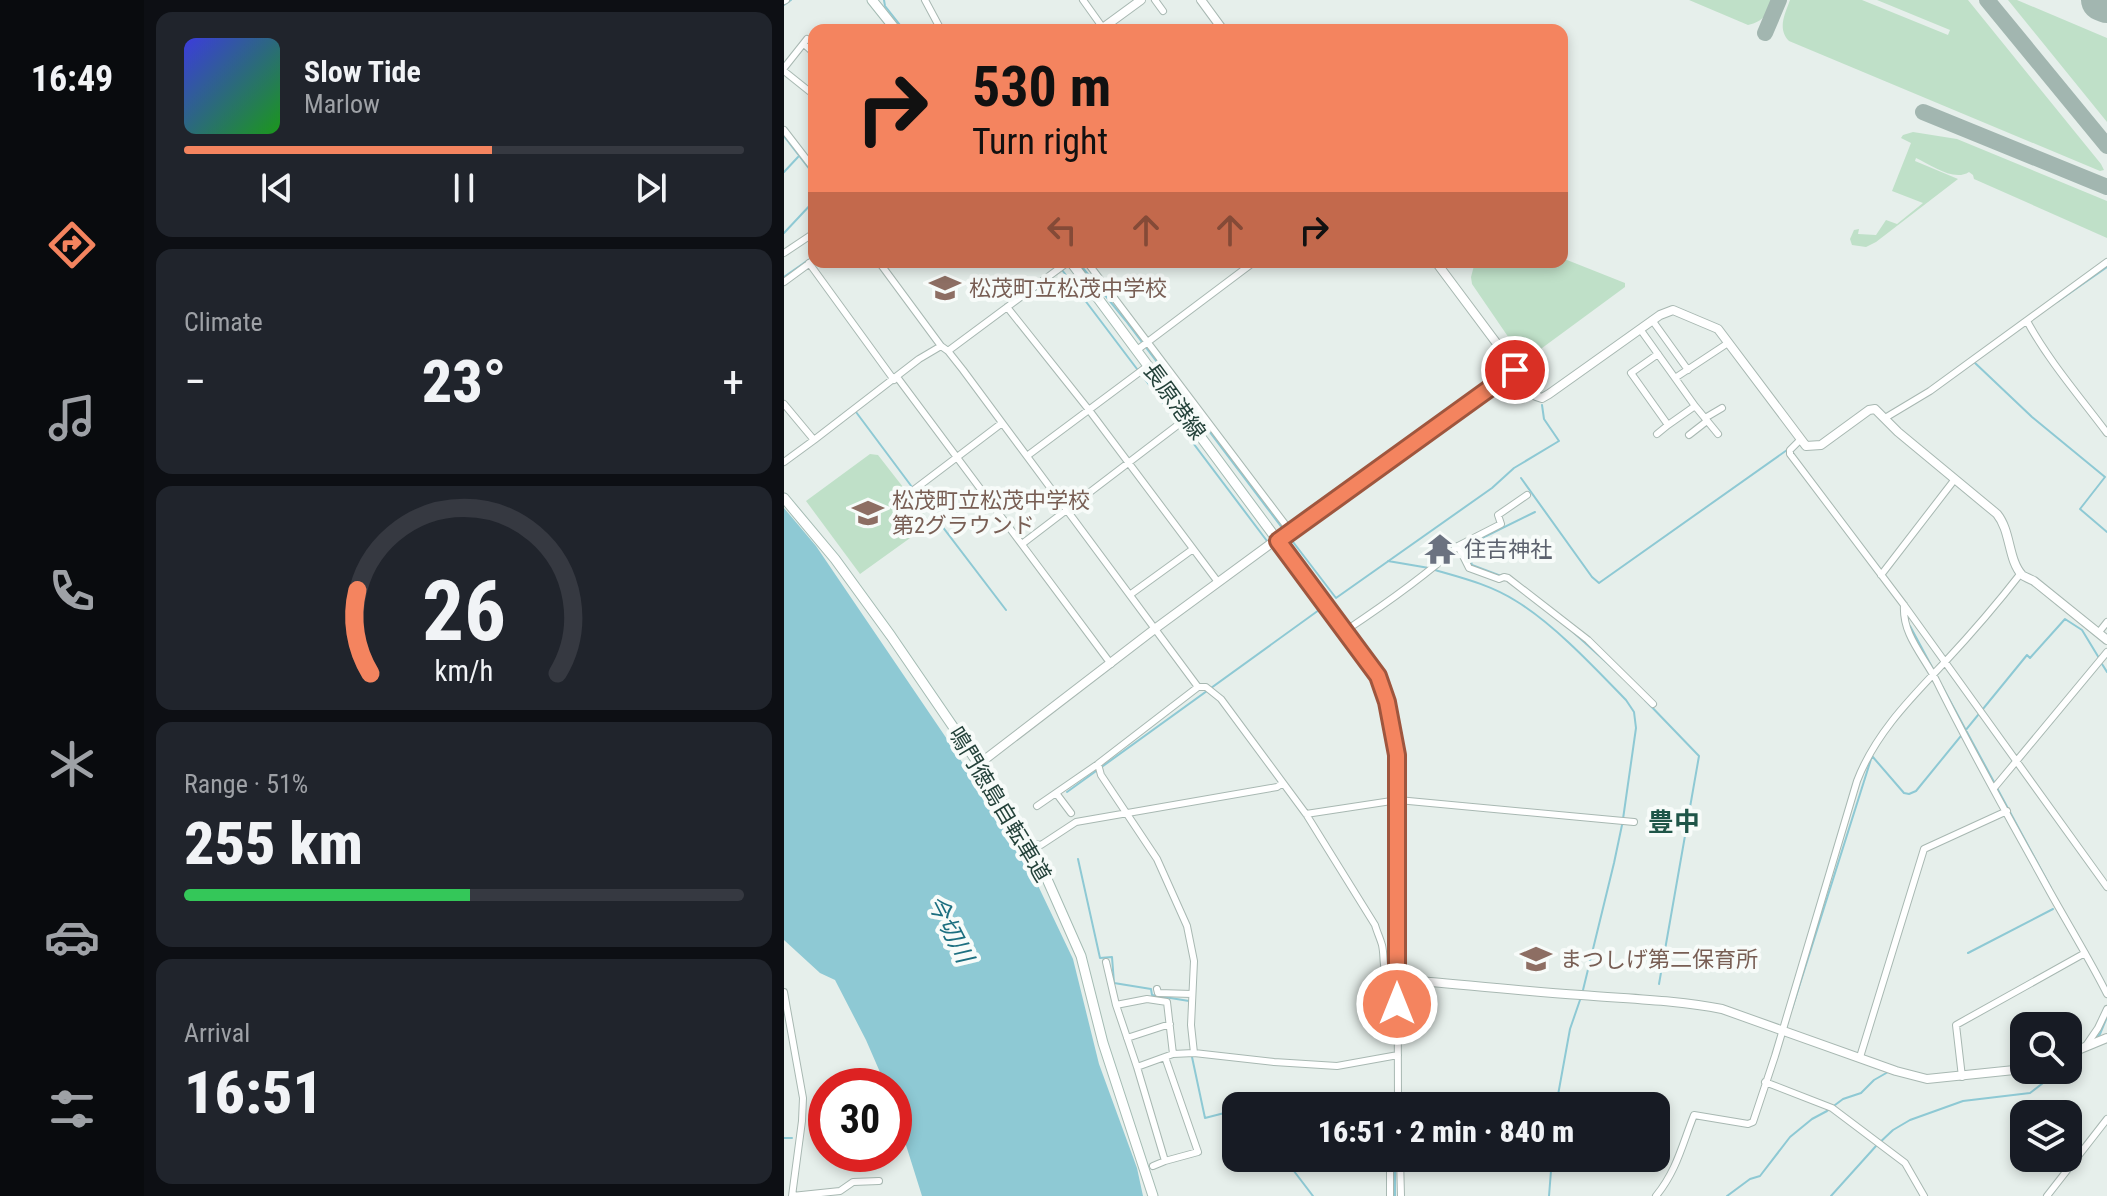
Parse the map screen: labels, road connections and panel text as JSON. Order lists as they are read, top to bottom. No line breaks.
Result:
{"streets":{"main road":["長原港線","鳴門徳島自転車道"]},"districts":["豊中"],"water":["今切川"],"places":{"school or university":["松茂町立松茂中学校","松茂町立松茂中学校 第2グラウンド","まつしげ第二保育所"],"temple":["住吉神社"]},"page":{"tabs":"16:49","turn":["530 m","Turn right"],"song":["Slow Tide","Marlow"],"tile":["Climate",["Range · 51%","255 km"],["Arrival","16:51"]],"heat":["−","23°","+"],"limit":"30","trip":"16:51 · 2 min · 840 m","gauge":["26","km/h"]}}
